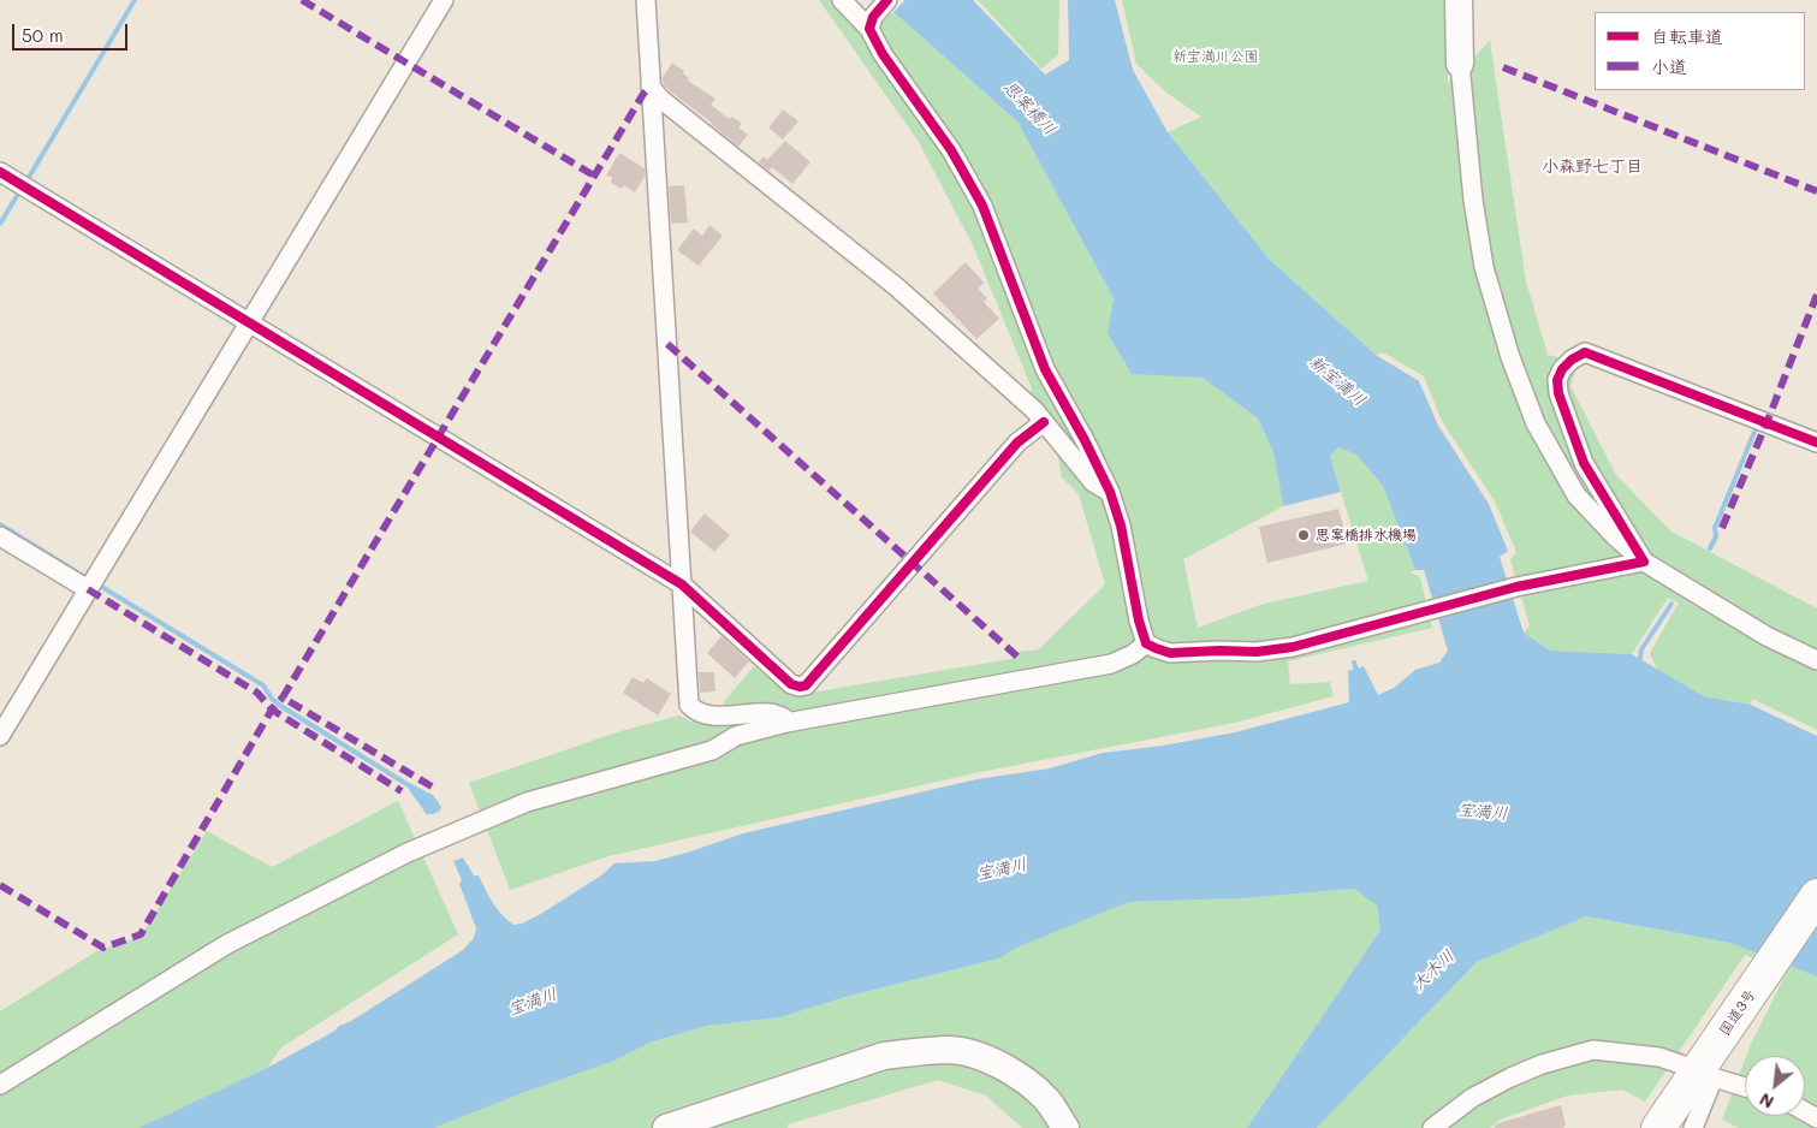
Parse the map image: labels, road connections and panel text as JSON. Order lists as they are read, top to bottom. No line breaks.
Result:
{"streets":{"highway":["国道3号"]},"districts":["小森野七丁目"],"water":["思案橋川","新宝満川","宝満川","大木川"],"parks":["新宝満川公園"],"places":["思案橋排水機場"],"legend":["自転車道","小道"],"scale_bar":"50 m","north":"bottom left"}
